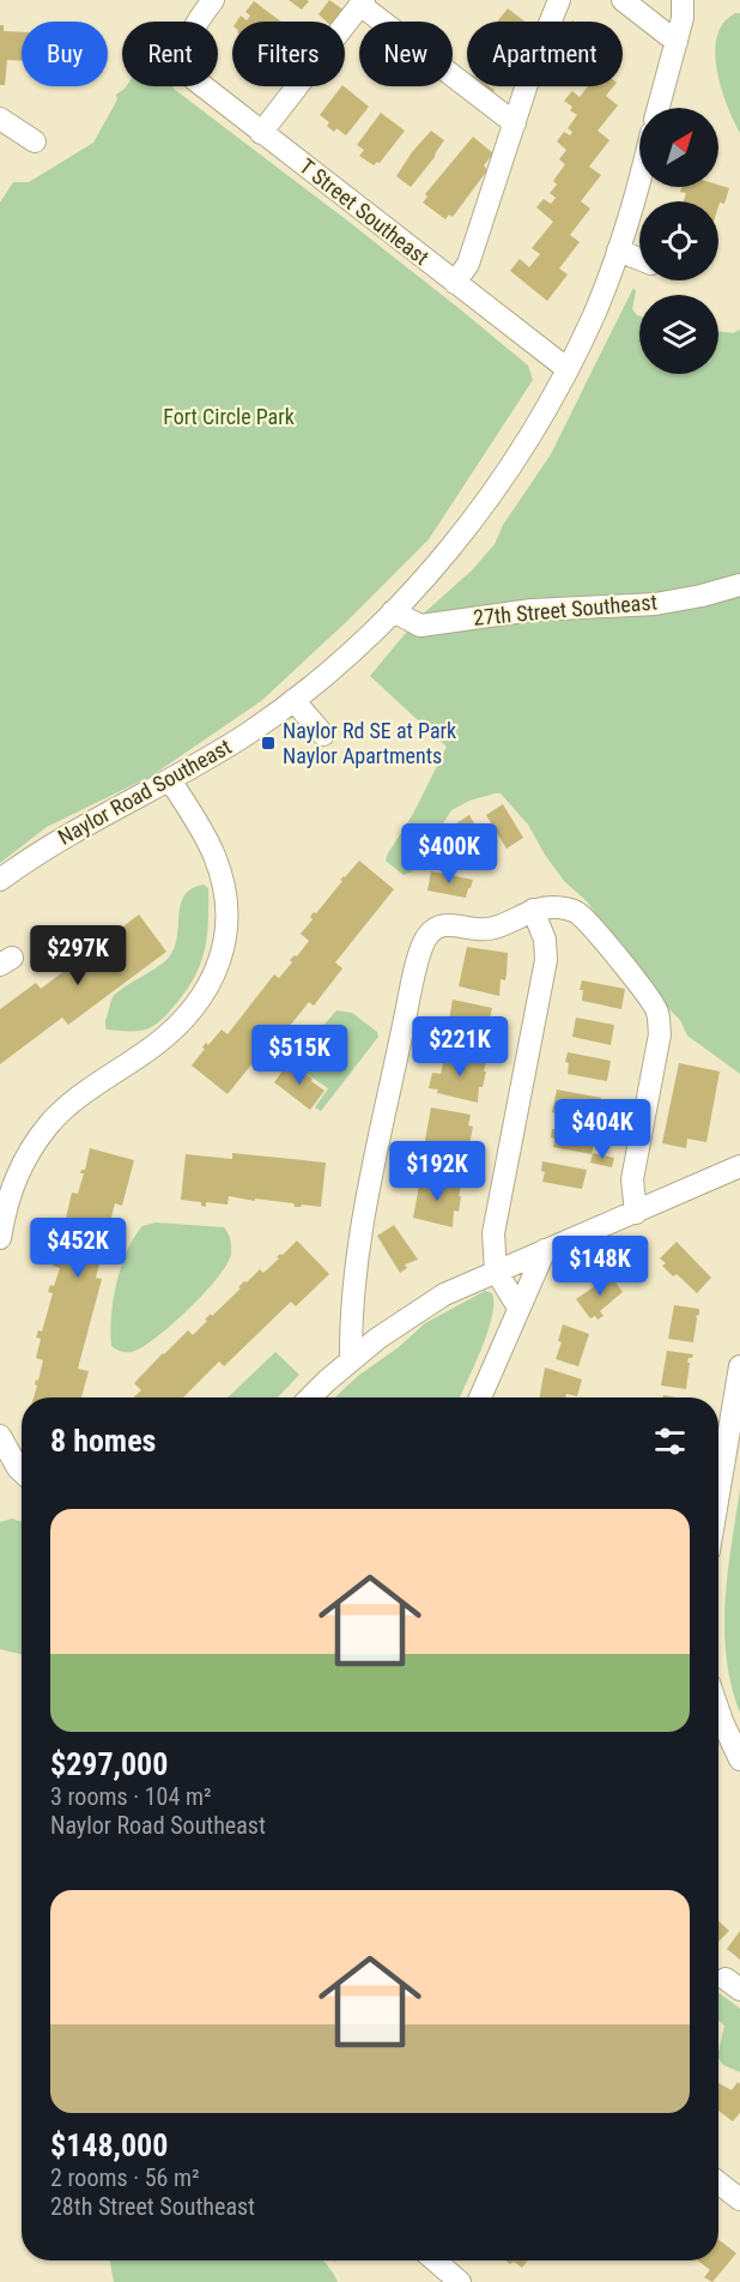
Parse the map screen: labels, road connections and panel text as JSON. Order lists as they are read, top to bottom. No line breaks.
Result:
{"streets":{"street":["T Street Southeast","27th Street Southeast","Naylor Road Southeast"]},"crossings":[["T Street Southeast","Naylor Road Southeast"],["27th Street Southeast","Naylor Road Southeast"]],"parks":["Fort Circle Park"],"places":{"transit":["Naylor Rd SE at Park Naylor Apartments"]},"north":"top right","page":{"chip":["Buy","Rent","Filters","New","Apartment"],"price":["$400K","$297K","$221K","$515K","$404K","$192K","$452K","$148K"],"heading":"8 homes","list":[{"name":"$297,000","note":"3 rooms · 104 m² · Naylor Road Southeast"},{"name":"$148,000","note":"2 rooms · 56 m² · 28th Street Southeast"}]}}
